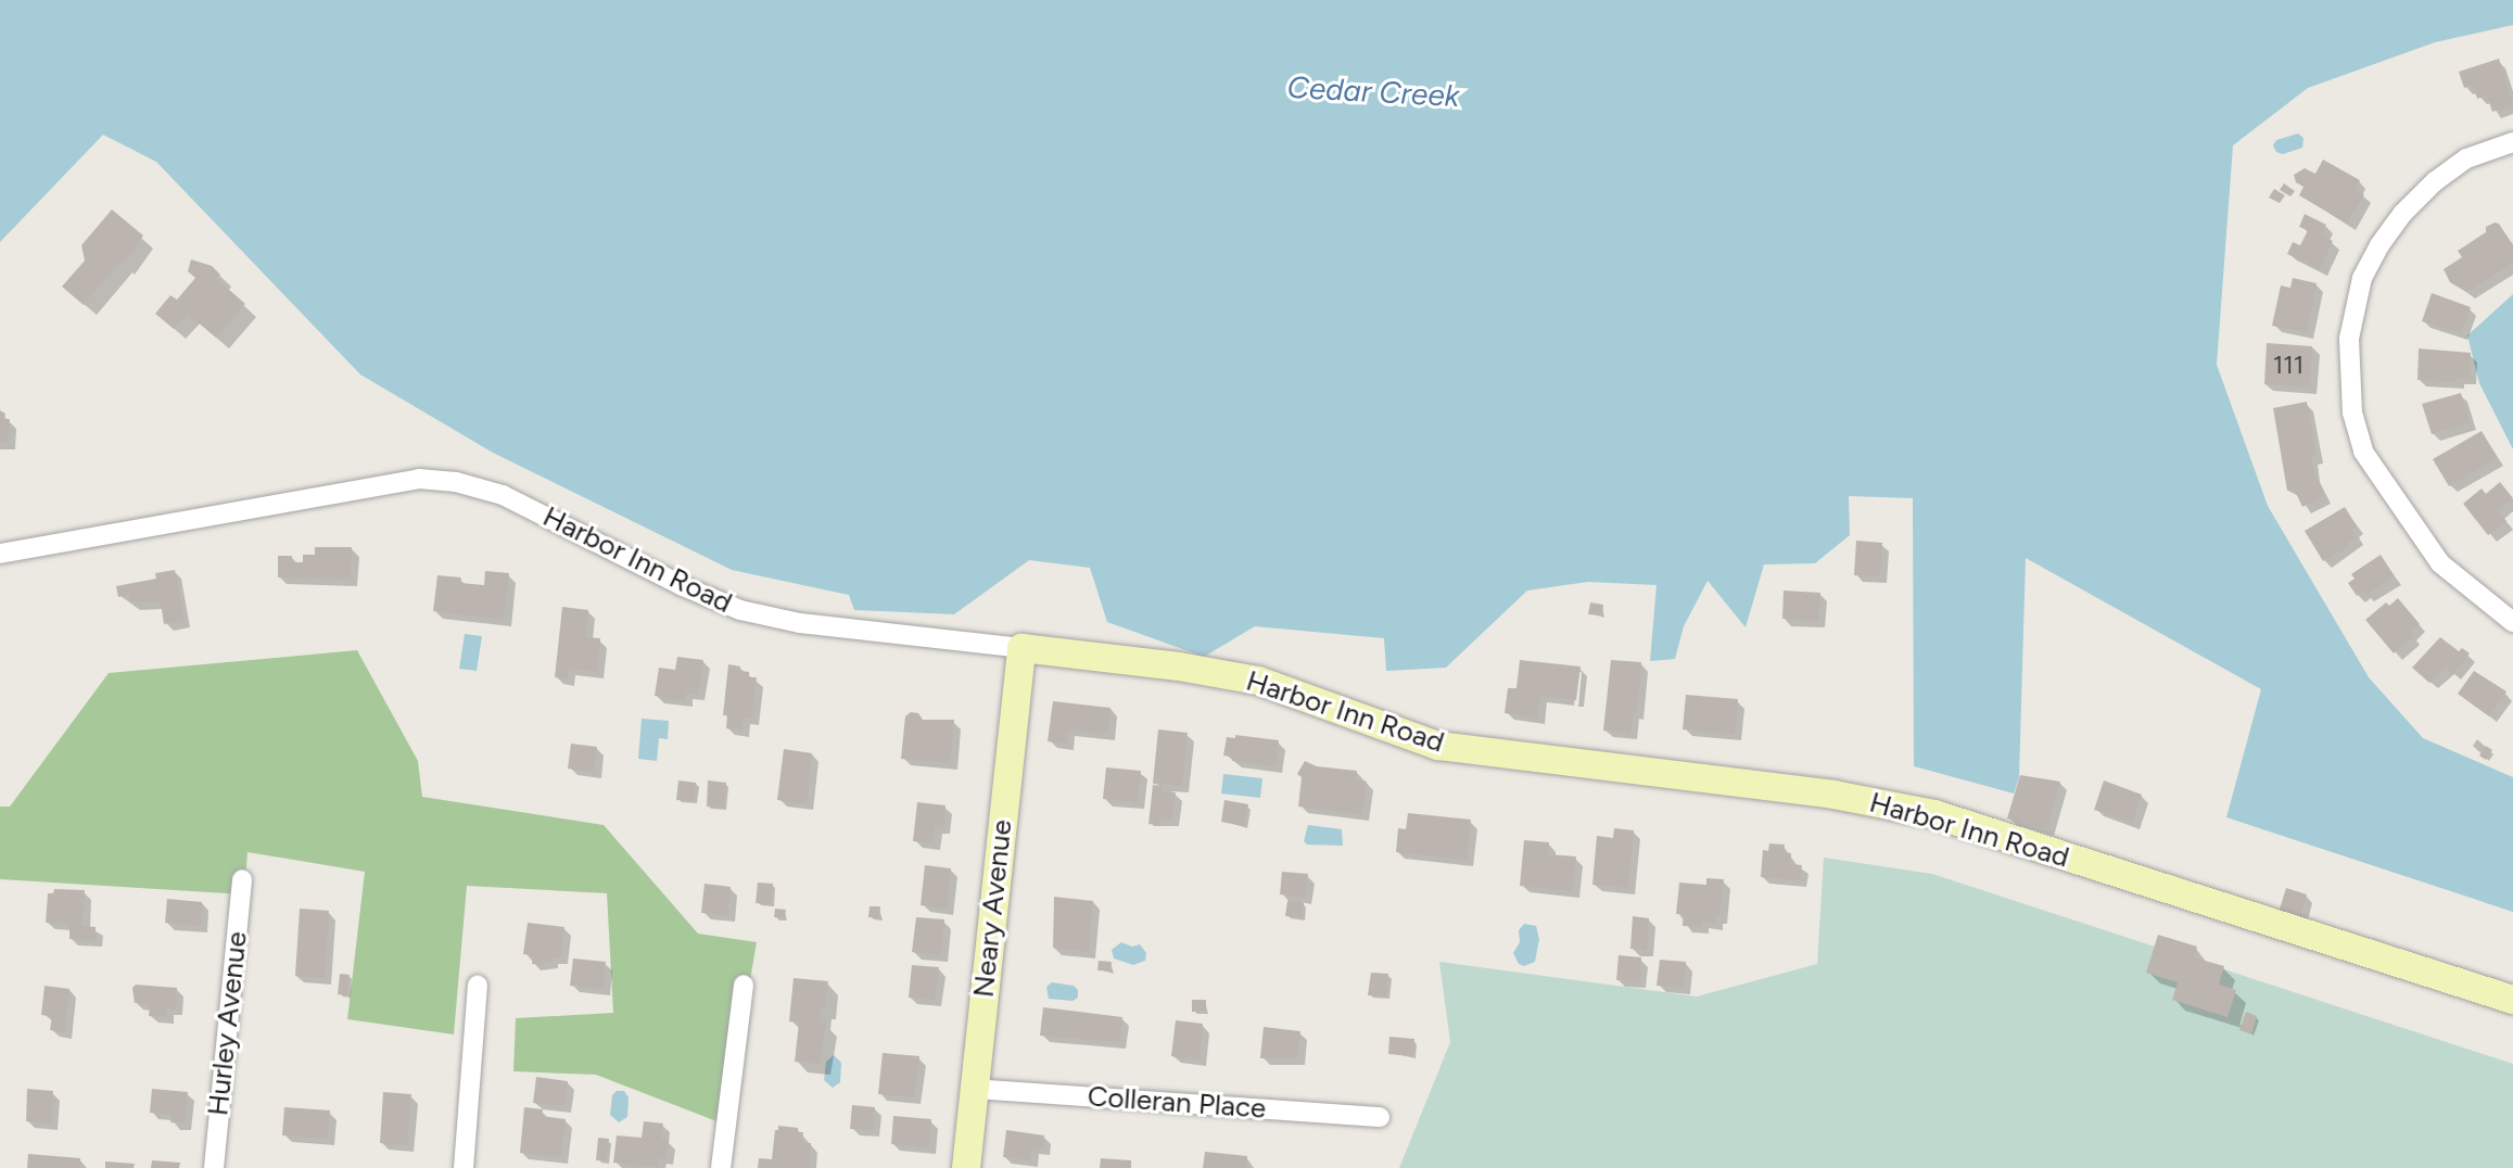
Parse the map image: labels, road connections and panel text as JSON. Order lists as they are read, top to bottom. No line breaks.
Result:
{"streets":{"main road":["Harbor Inn Road","Neary Avenue"],"street":["Hurley Avenue","Colleran Place"]},"crossings":[["Harbor Inn Road","Neary Avenue"],["Neary Avenue","Colleran Place"]],"water":["Cedar Creek"],"house_numbers":["111"]}
